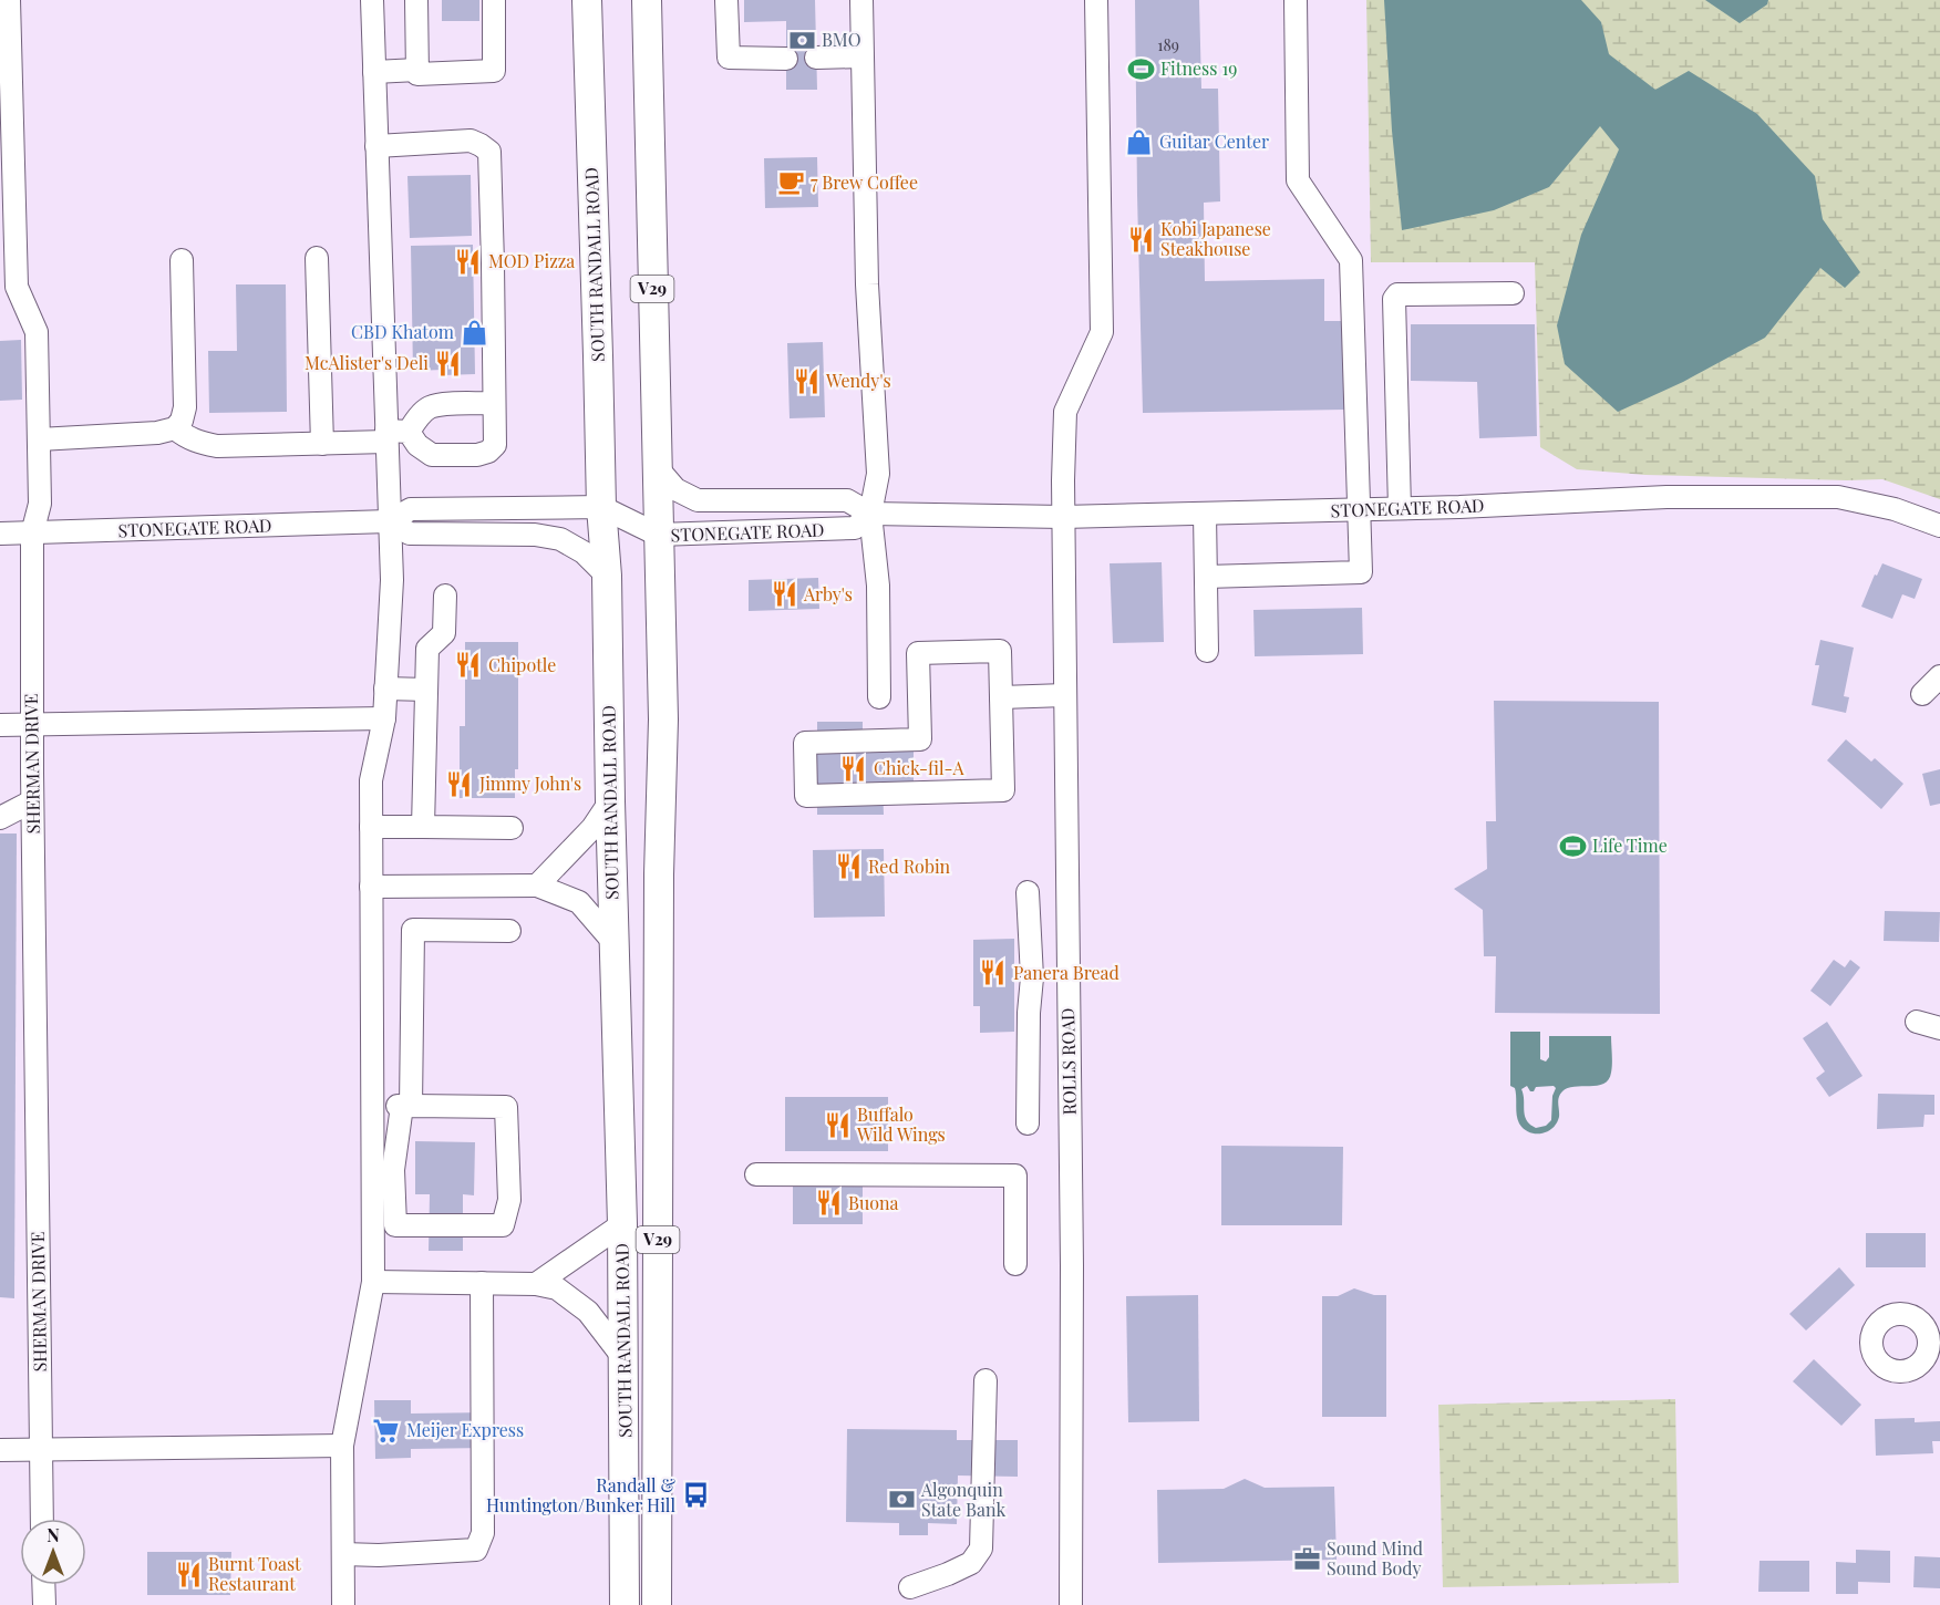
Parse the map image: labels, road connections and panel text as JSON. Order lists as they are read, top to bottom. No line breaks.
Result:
{"streets":{"main road":["SOUTH RANDALL ROAD","V29"],"street":["STONEGATE ROAD","SHERMAN DRIVE","ROLLS ROAD"]},"crossings":[["SOUTH RANDALL ROAD","STONEGATE ROAD"],["STONEGATE ROAD","SHERMAN DRIVE"],["STONEGATE ROAD","ROLLS ROAD"]],"places":{"bank":["BMO","Algonquin State Bank"],"sports":["Fitness 19","Life Time"],"shop":["Guitar Center","CBD Khatom"],"cafe":["7 Brew Coffee"],"restaurant":["Kobi Japanese Steakhouse","MOD Pizza","McAlister's Deli","Wendy's","Arby's","Chipotle","Chick-fil-A","Jimmy John's","Red Robin","Panera Bread","Buffalo Wild Wings","Buona","Burnt Toast Restaurant"],"supermarket":["Meijer Express"],"bus stop":["Randall & Huntington/Bunker Hill"],"office":["Sound Mind Sound Body"]},"house_numbers":["189"],"north":"top"}
